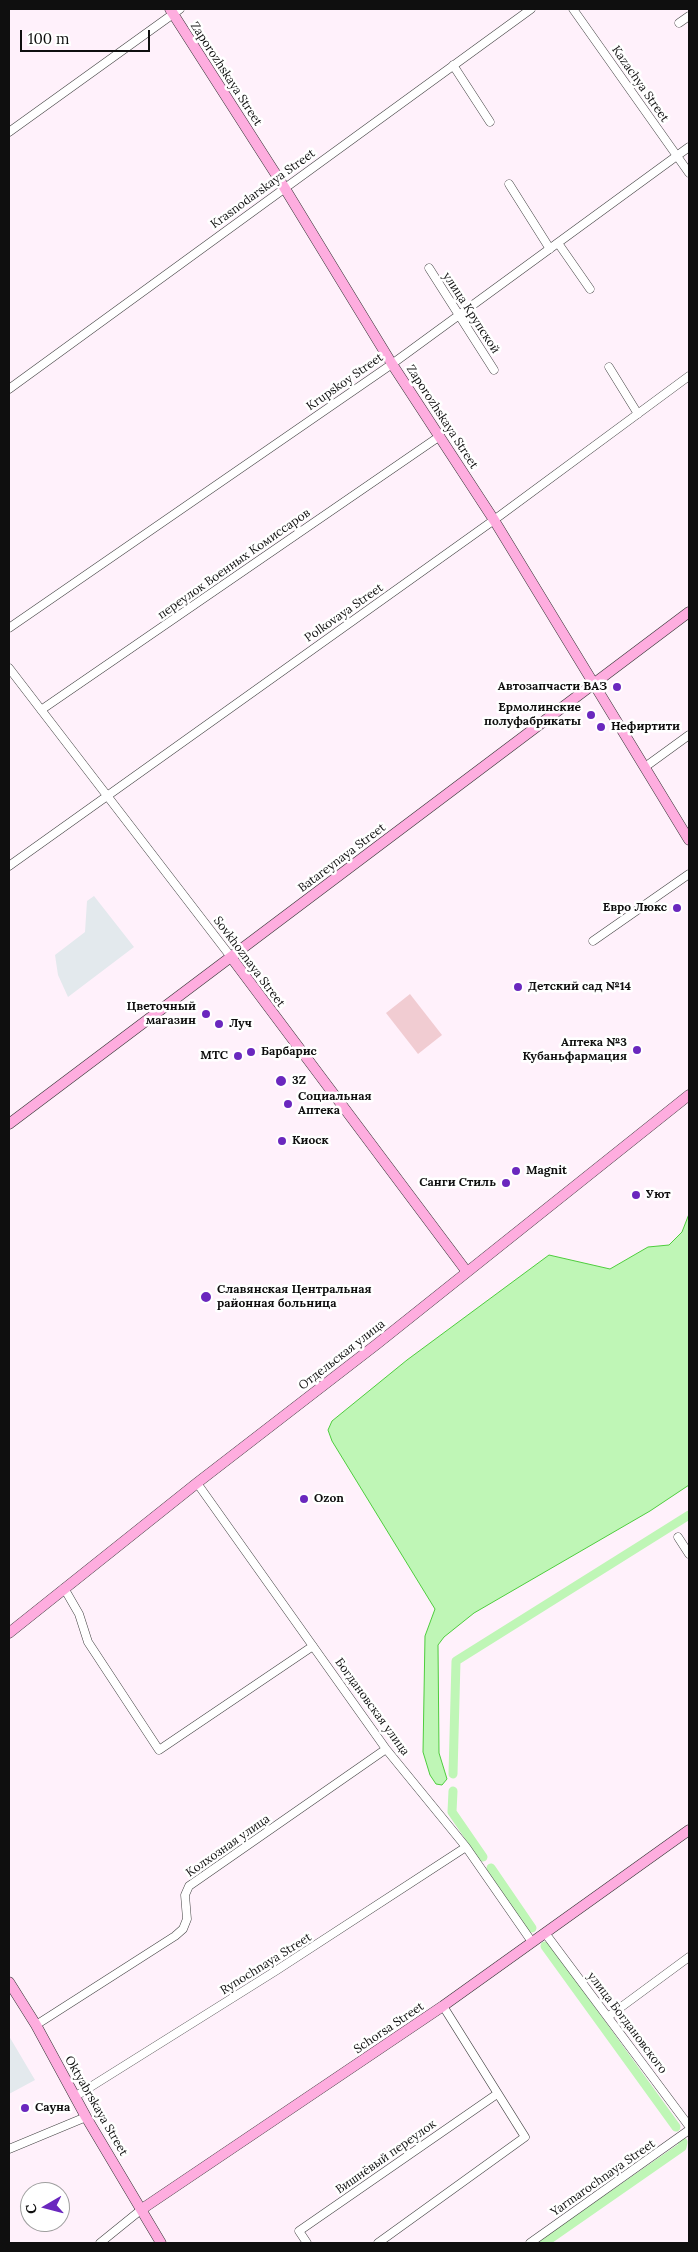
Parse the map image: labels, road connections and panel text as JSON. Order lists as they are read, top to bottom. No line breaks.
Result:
{"streets":{"street":["Zaporozhskaya Street","Kazachya Street","Krasnodarskaya Street","улица Крупской","Krupskoy Street","переулок Военных Комиссаров","Polkovaya Street","Batareynaya Street","Sovkhoznaya Street","Отдельская улица","Богдановская улица","Колхозная улица","Rynochnaya Street","улица Богдановского","Schorsa Street","Oktyabrskaya Street","Вишнёвый переулок","Yarmarochnaya Street"]},"crossings":[["Zaporozhskaya Street","Krasnodarskaya Street"],["Zaporozhskaya Street","Krupskoy Street"],["Zaporozhskaya Street","переулок Военных Комиссаров"],["Zaporozhskaya Street","Polkovaya Street"],["Zaporozhskaya Street","Batareynaya Street"],["Kazachya Street","Krupskoy Street"],["улица Крупской","Krupskoy Street"],["переулок Военных Комиссаров","Sovkhoznaya Street"],["Polkovaya Street","Sovkhoznaya Street"],["Batareynaya Street","Sovkhoznaya Street"],["Sovkhoznaya Street","Отдельская улица"],["Отдельская улица","Богдановская улица"],["Богдановская улица","Колхозная улица"],["Богдановская улица","Rynochnaya Street"],["Богдановская улица","Schorsa Street"],["Колхозная улица","Oktyabrskaya Street"],["Rynochnaya Street","Oktyabrskaya Street"],["улица Богдановского","Schorsa Street"],["Schorsa Street","Oktyabrskaya Street"]],"places":["Автозапчасти ВАЗ","Ермолинские полуфабрикаты","Нефиртити","Евро Люкс","Детский сад №14","Цветочный магазин","Луч","Аптека №3 Кубаньфармация","Барбарис","МТС","3Z","Социальная Аптека","Киоск","Magnit","Санги Стиль","Уют","Славянская Центральная районная больница","Ozon","Сауна"],"scale_bar":"100 m","north":"left"}
